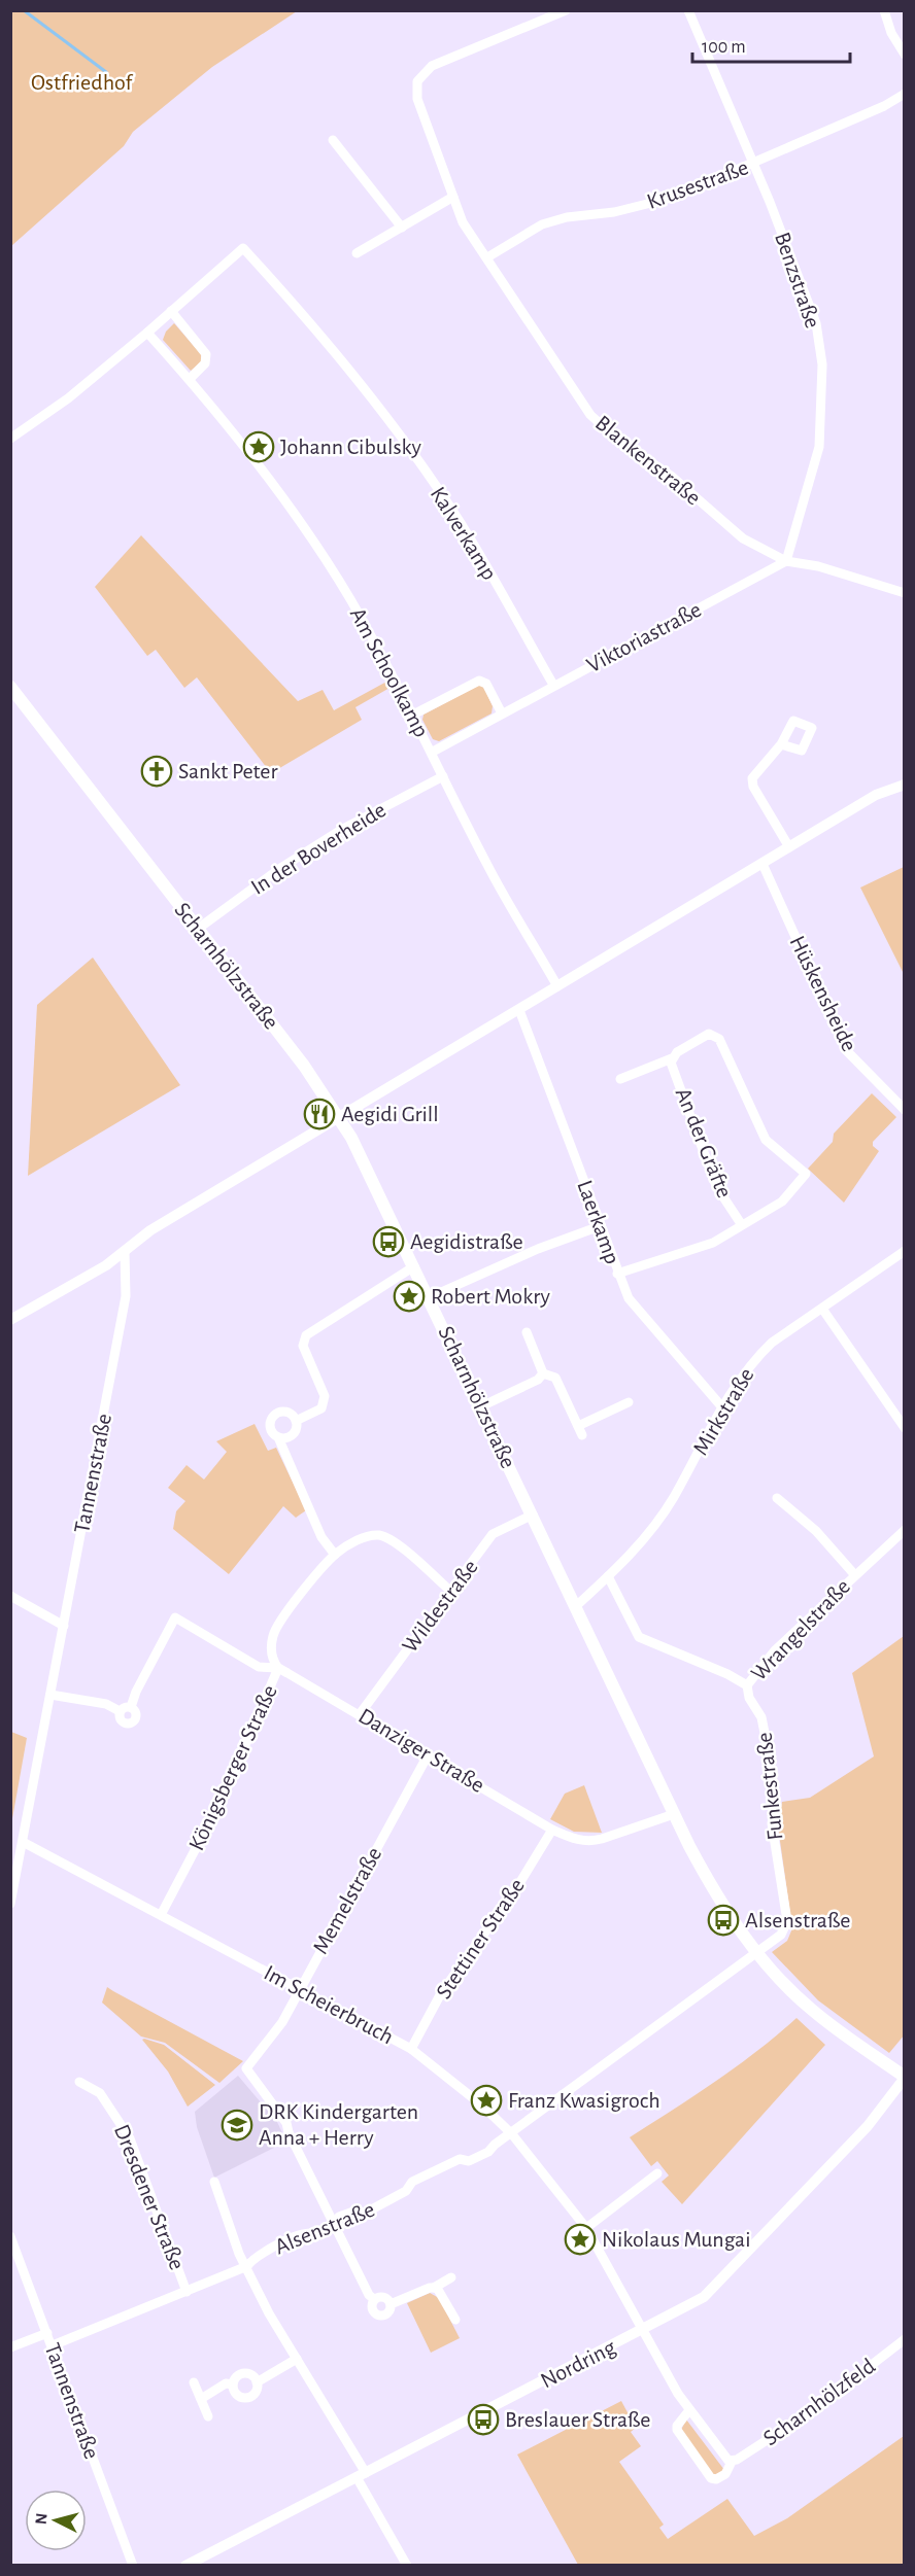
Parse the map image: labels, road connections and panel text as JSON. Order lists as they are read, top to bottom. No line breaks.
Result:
{"streets":{"main road":["Scharnhölzstraße"],"street":["Krusestraße","Benzstraße","Blankenstraße","Kalverkamp","Viktoriastraße","Am Schoolkamp","In der Boverheide","Hüskensheide","An der Gräfte","Laerkamp","Mirkstraße","Tannenstraße","Wildestraße","Wrangelstraße","Danziger Straße","Königsberger Straße","Funkestraße","Memelstraße","Stettiner Straße","Im Scheierbruch","Dresdener Straße","Alsenstraße","Nordring","Scharnhölzfeld"]},"crossings":[["Krusestraße","Benzstraße"],["Krusestraße","Blankenstraße"],["Benzstraße","Blankenstraße"],["Benzstraße","Viktoriastraße"],["Blankenstraße","Viktoriastraße"],["Kalverkamp","Viktoriastraße"],["Viktoriastraße","Am Schoolkamp"],["Am Schoolkamp","In der Boverheide"],["In der Boverheide","Scharnhölzstraße"],["Scharnhölzstraße","Mirkstraße"],["Scharnhölzstraße","Wildestraße"],["Scharnhölzstraße","Danziger Straße"],["Scharnhölzstraße","Funkestraße"],["Scharnhölzstraße","Alsenstraße"],["Scharnhölzstraße","Nordring"],["An der Gräfte","Laerkamp"],["Laerkamp","Mirkstraße"],["Tannenstraße","Im Scheierbruch"],["Tannenstraße","Alsenstraße"],["Wildestraße","Danziger Straße"],["Wildestraße","Königsberger Straße"],["Wrangelstraße","Funkestraße"],["Danziger Straße","Königsberger Straße"],["Danziger Straße","Memelstraße"],["Danziger Straße","Stettiner Straße"],["Königsberger Straße","Im Scheierbruch"],["Funkestraße","Alsenstraße"],["Memelstraße","Im Scheierbruch"],["Memelstraße","Alsenstraße"],["Stettiner Straße","Im Scheierbruch"],["Im Scheierbruch","Alsenstraße"],["Im Scheierbruch","Nordring"],["Dresdener Straße","Alsenstraße"]],"parks":["Ostfriedhof"],"places":{"place":["Johann Cibulsky","Robert Mokry","Franz Kwasigroch","Nikolaus Mungai"],"church":["Sankt Peter"],"restaurant":["Aegidi Grill"],"bus stop":["Aegidistraße","Alsenstraße","Breslauer Straße"],"school or university":["DRK Kindergarten Anna + Herry"]},"scale_bar":"100 m","north":"left"}
